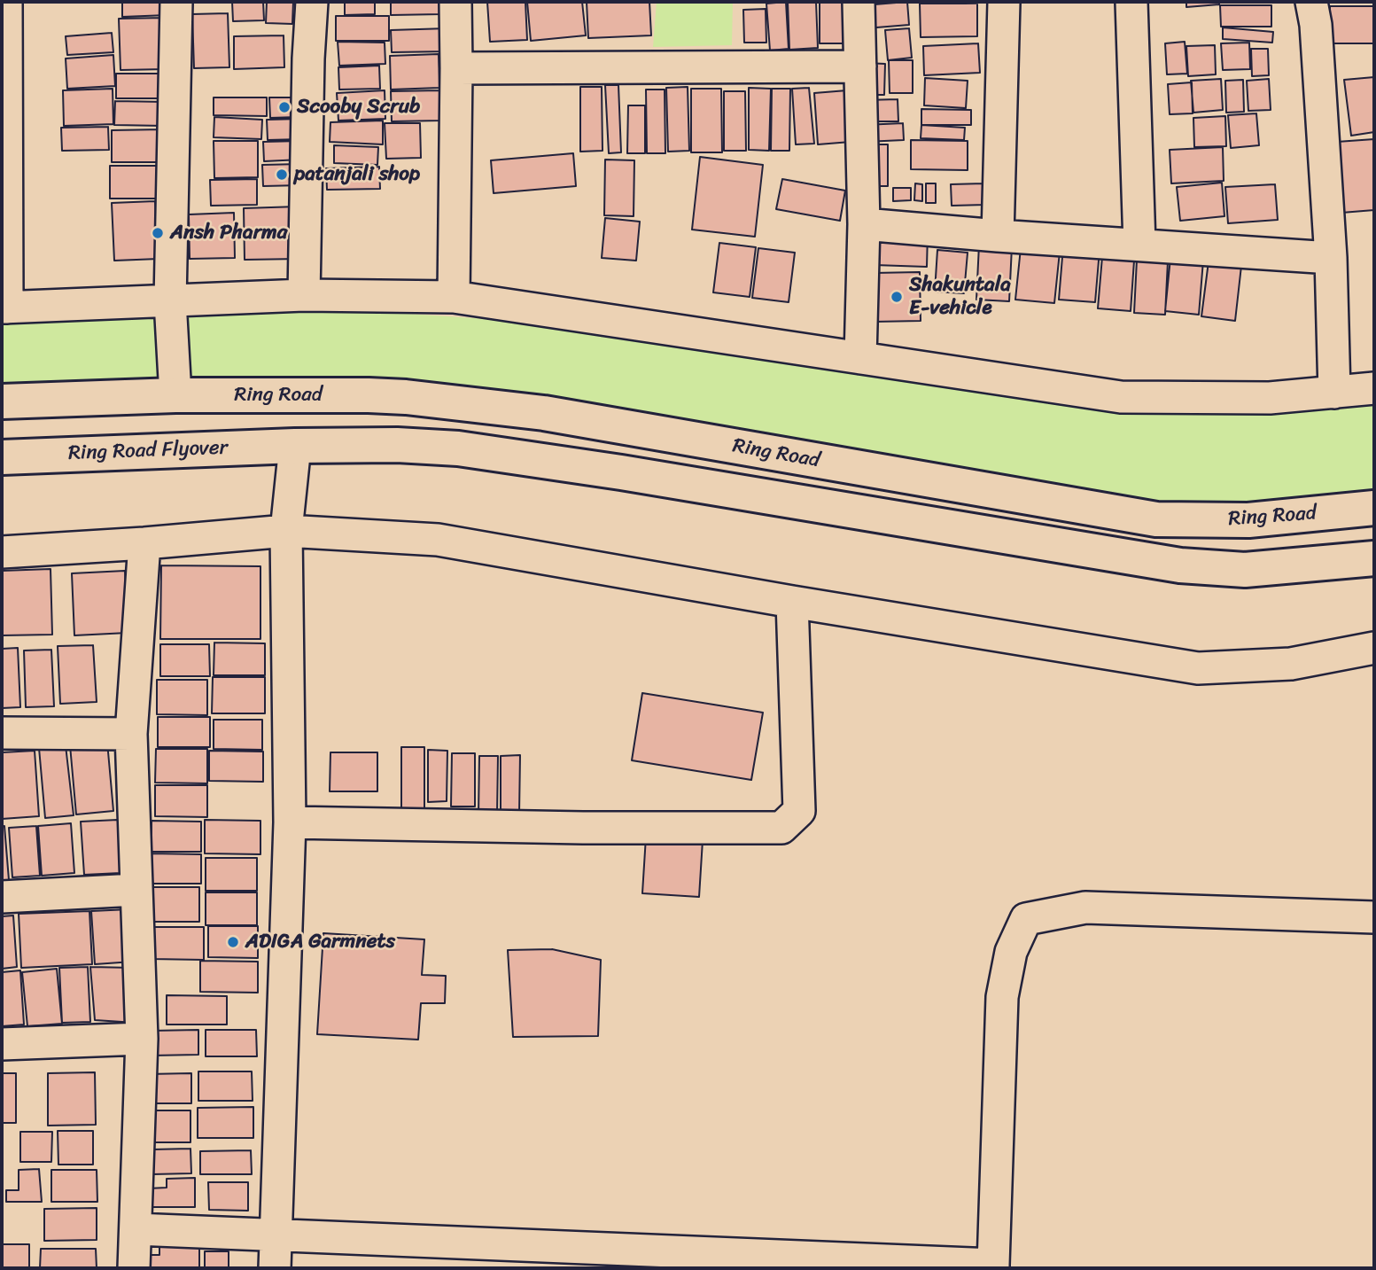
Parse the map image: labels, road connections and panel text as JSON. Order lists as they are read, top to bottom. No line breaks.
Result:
{"streets":{"main road":["Ring Road","Ring Road Flyover"]},"places":["Scooby Scrub","patanjali shop","Ansh Pharma","Shakuntala E-vehicle","ADIGA Garmnets"]}
